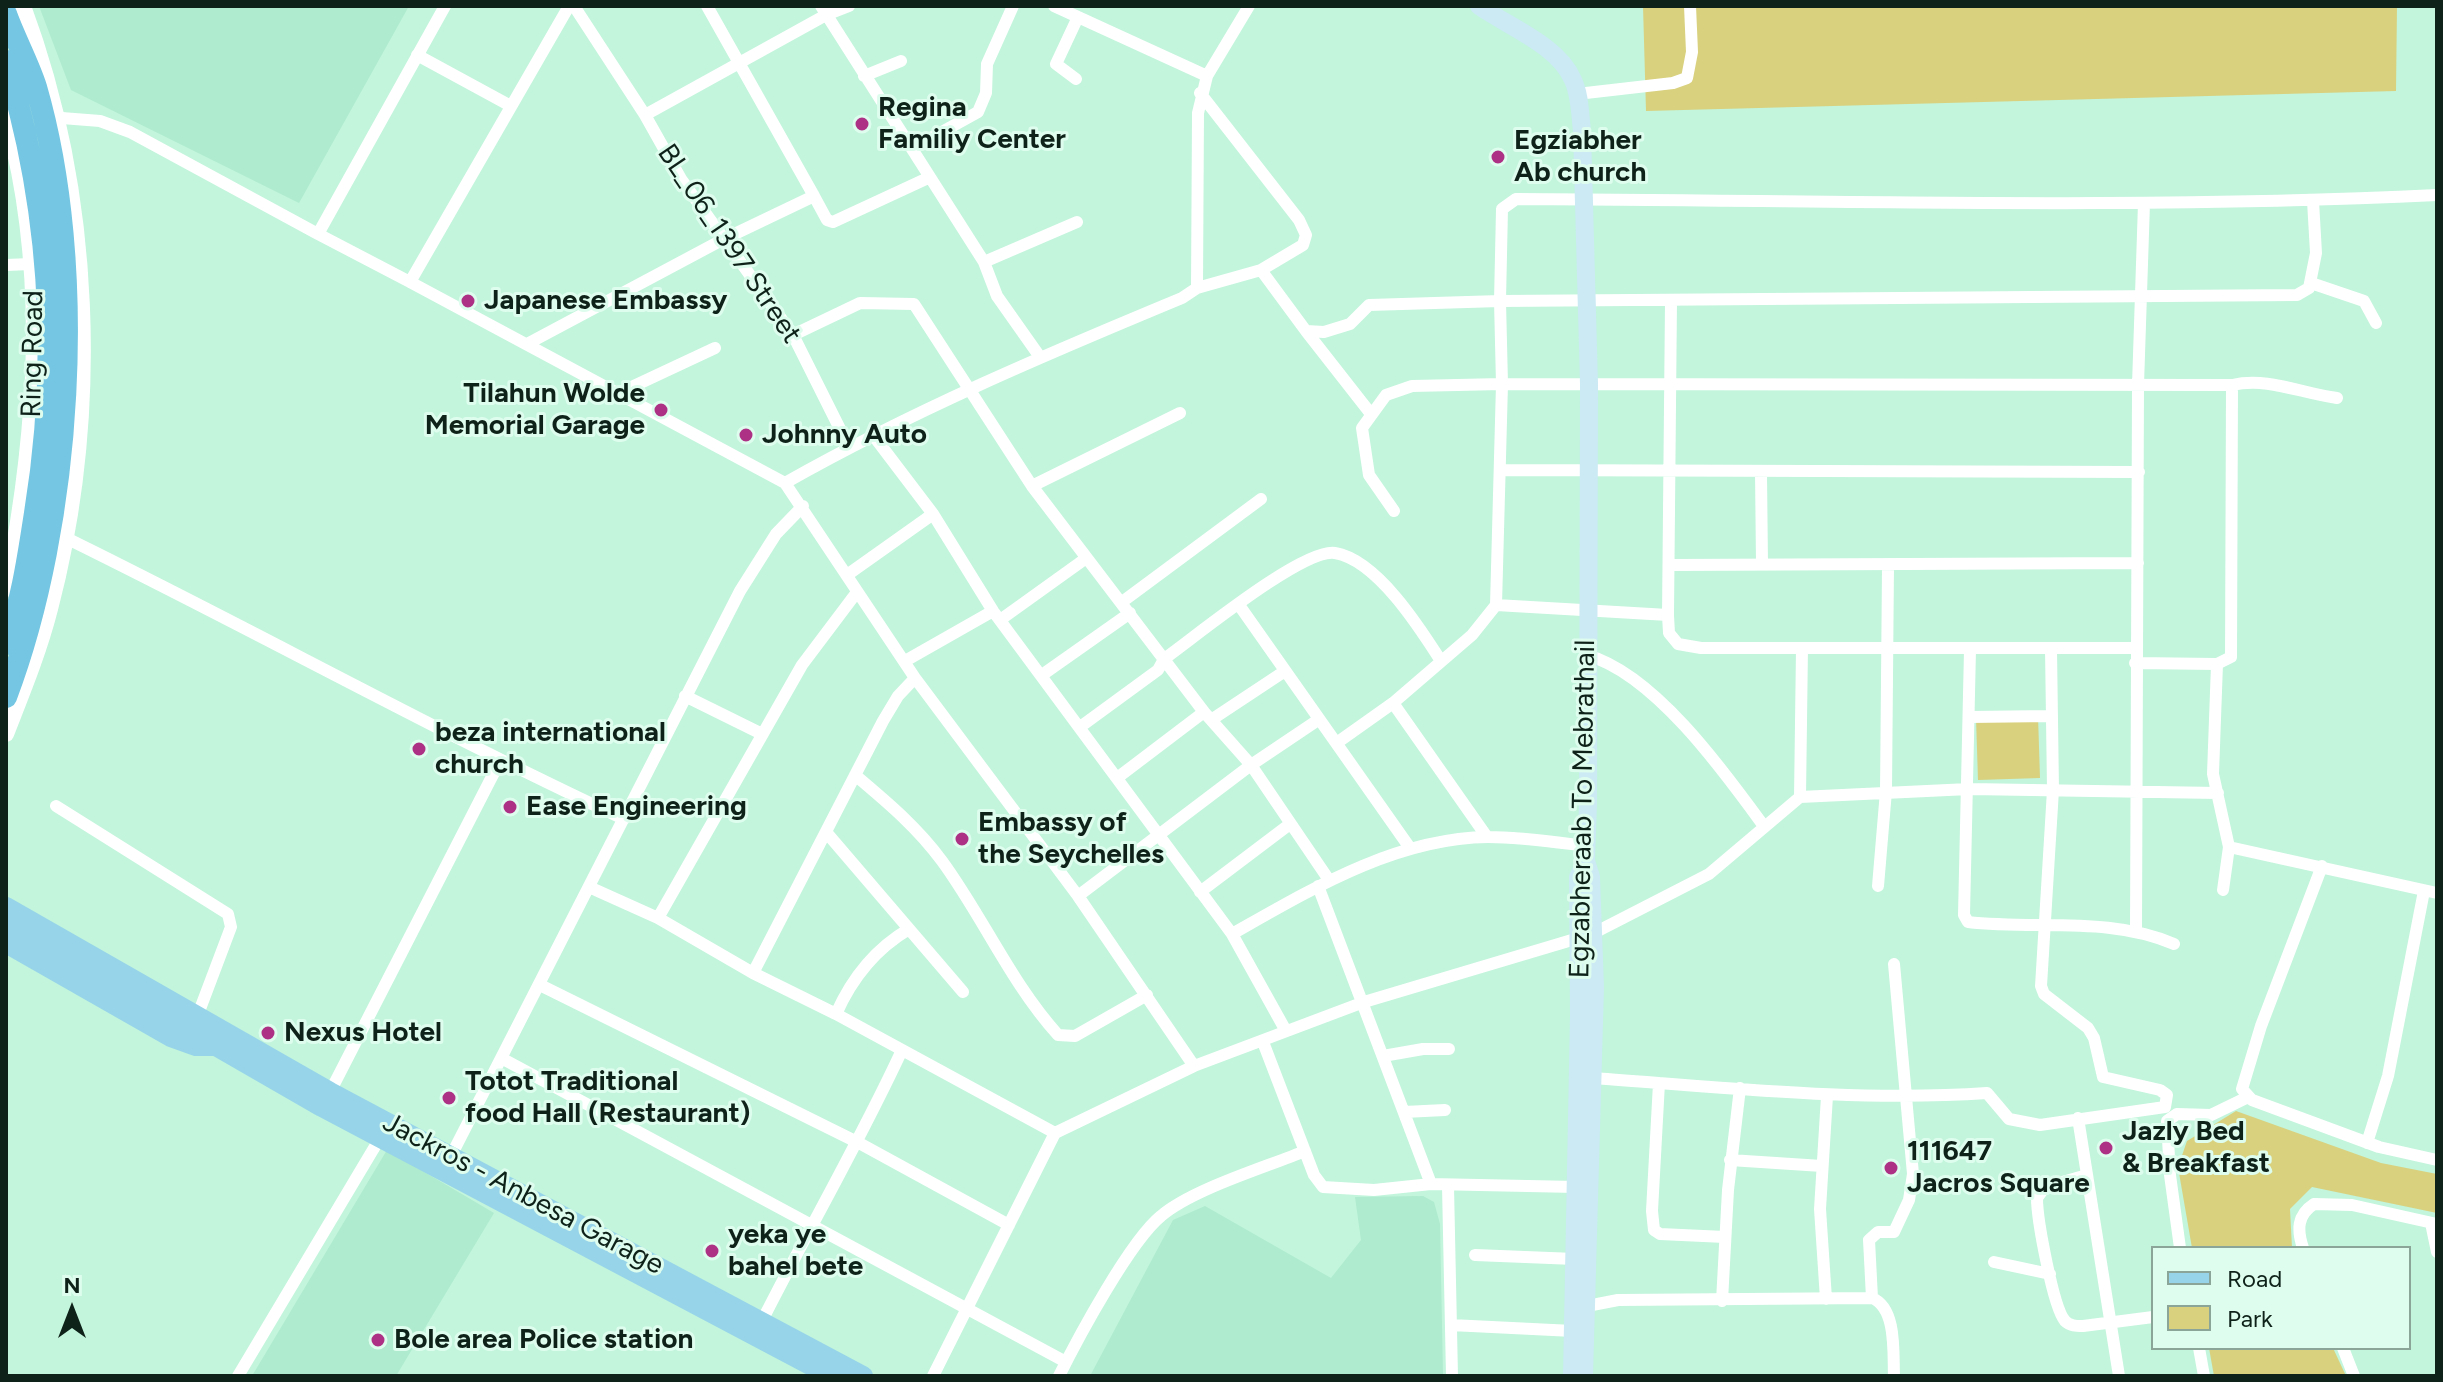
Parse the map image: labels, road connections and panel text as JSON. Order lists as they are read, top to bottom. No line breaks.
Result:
{"streets":{"highway":["Ring Road"],"main road":["Egzabheraab To Mebrathail","Jackros - Anbesa Garage"],"street":["BL_06_1397 Street"]},"places":["Regina Familiy Center","Egziabher Ab church","Japanese Embassy","Tilahun Wolde Memorial Garage","Johnny Auto","beza international church","Ease Engineering","Embassy of the Seychelles","Nexus Hotel","Totot Traditional food Hall (Restaurant)","Jazly Bed & Breakfast","111647 Jacros Square","yeka ye bahel bete","Bole area Police station"],"legend":["Road","Park"],"north":"top"}
